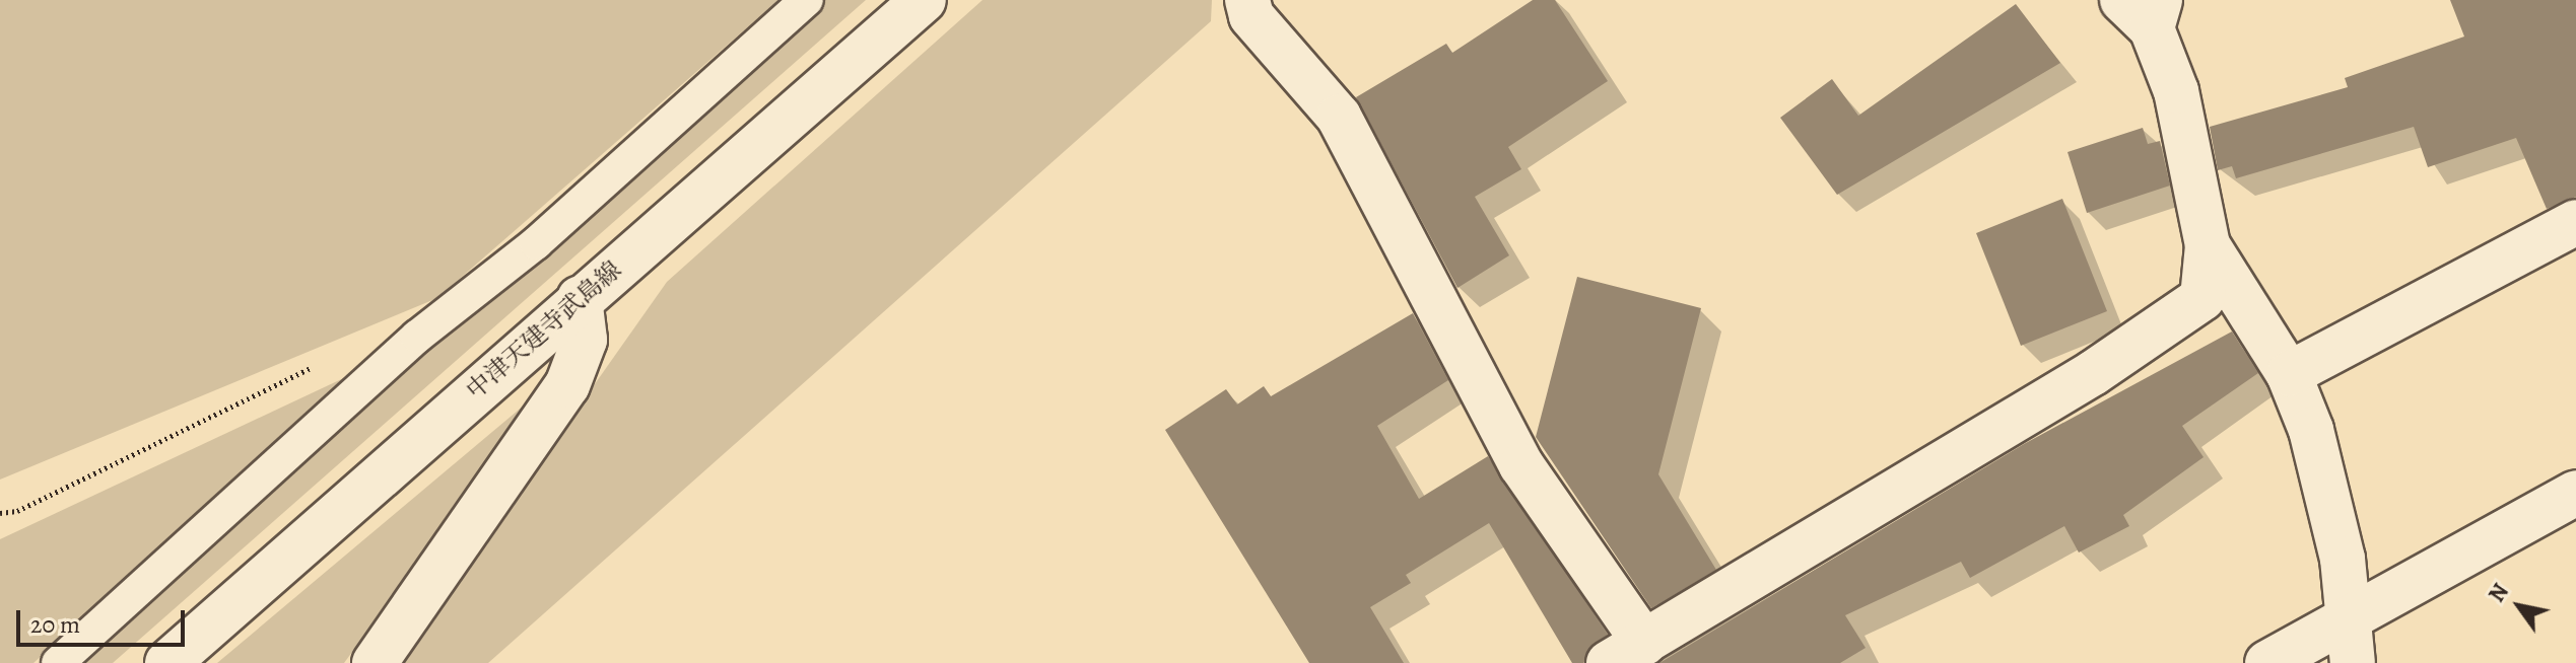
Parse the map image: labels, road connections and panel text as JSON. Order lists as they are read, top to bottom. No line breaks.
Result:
{"streets":{"street":["中津天建寺武島線"]},"scale_bar":"20 m","north":"top left"}
